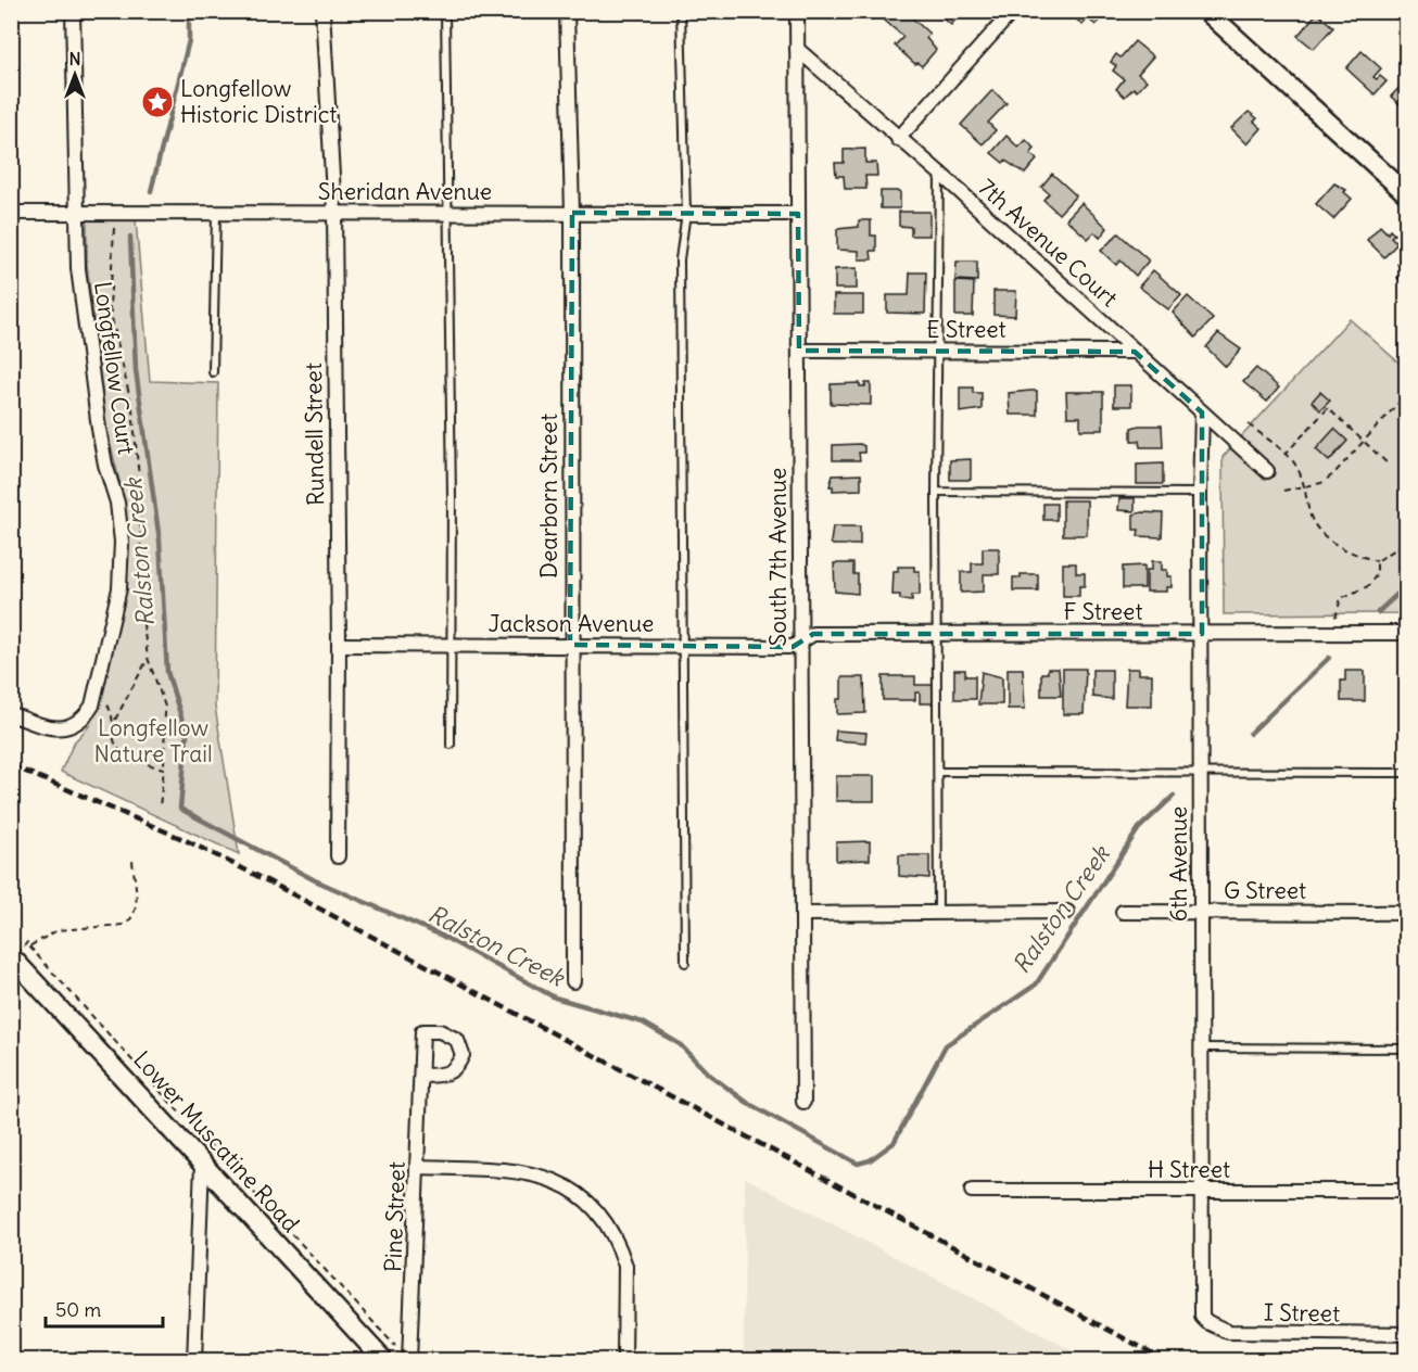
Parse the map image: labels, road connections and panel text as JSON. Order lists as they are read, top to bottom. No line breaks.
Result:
{"streets":{"main road":["Lower Muscatine Road"],"street":["Sheridan Avenue","7th Avenue Court","E Street","Longfellow Court","Rundell Street","Dearborn Street","South 7th Avenue","F Street","Jackson Avenue","6th Avenue","G Street","H Street","Pine Street","I Street"]},"crossings":[["Sheridan Avenue","Longfellow Court"],["Sheridan Avenue","Rundell Street"],["Sheridan Avenue","Dearborn Street"],["Sheridan Avenue","South 7th Avenue"],["7th Avenue Court","E Street"],["7th Avenue Court","South 7th Avenue"],["7th Avenue Court","6th Avenue"],["E Street","South 7th Avenue"],["Rundell Street","Jackson Avenue"],["Dearborn Street","Jackson Avenue"],["South 7th Avenue","F Street"],["South 7th Avenue","Jackson Avenue"],["F Street","Jackson Avenue"],["F Street","6th Avenue"],["6th Avenue","G Street"],["6th Avenue","H Street"],["6th Avenue","I Street"],["Lower Muscatine Road","Pine Street"]],"water":["Ralston Creek"],"parks":["Longfellow Nature Trail"],"places":{"place":["Longfellow Historic District"]},"scale_bar":"50 m","north":"top"}
